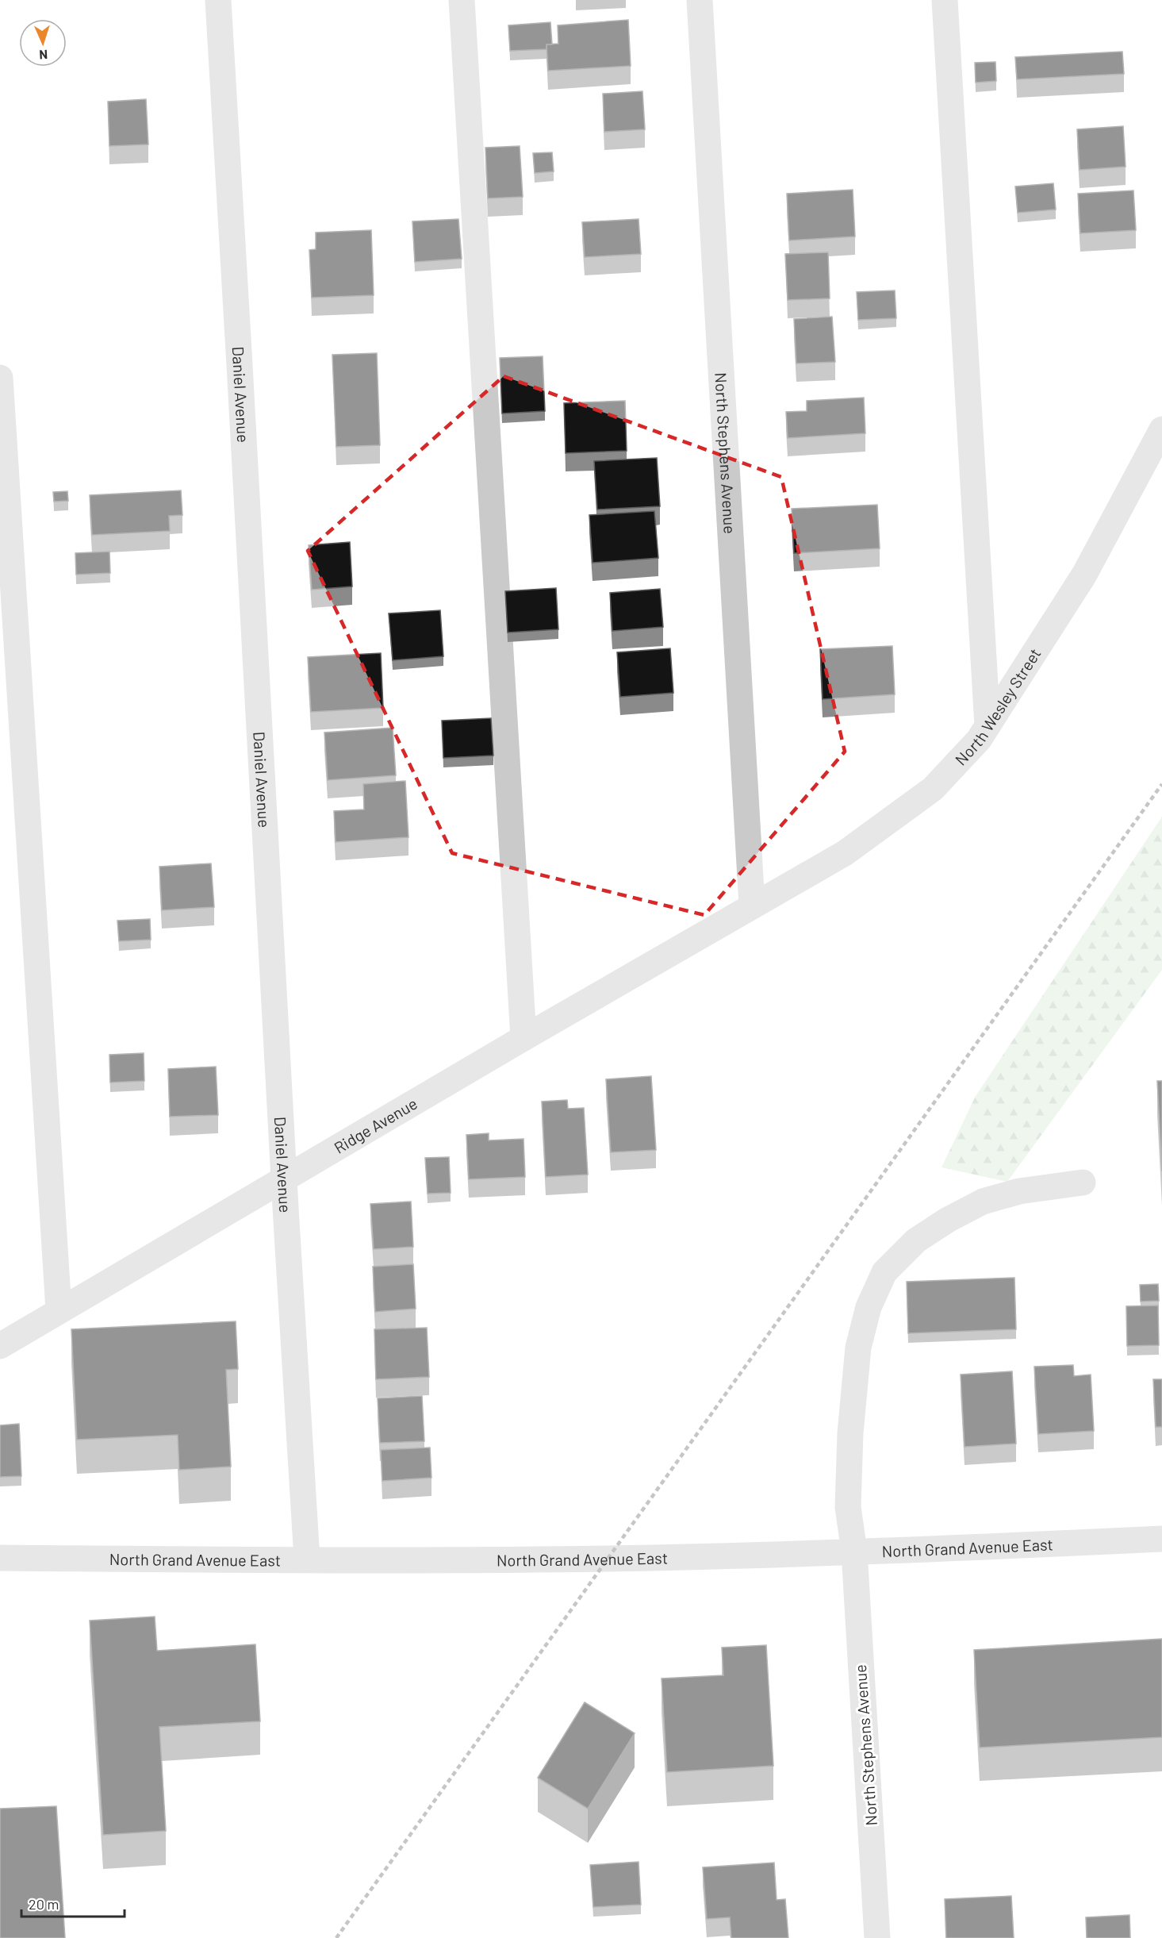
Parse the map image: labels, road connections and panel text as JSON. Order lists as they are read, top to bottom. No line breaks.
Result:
{"streets":{"street":["Daniel Avenue","North Stephens Avenue","North Wesley Street","Ridge Avenue","North Grand Avenue East"]},"crossings":[["Daniel Avenue","Ridge Avenue"],["Daniel Avenue","North Grand Avenue East"],["North Stephens Avenue","North Wesley Street"],["North Stephens Avenue","Ridge Avenue"],["North Stephens Avenue","North Grand Avenue East"],["North Wesley Street","Ridge Avenue"]],"scale_bar":"20 m","north":"bottom"}
